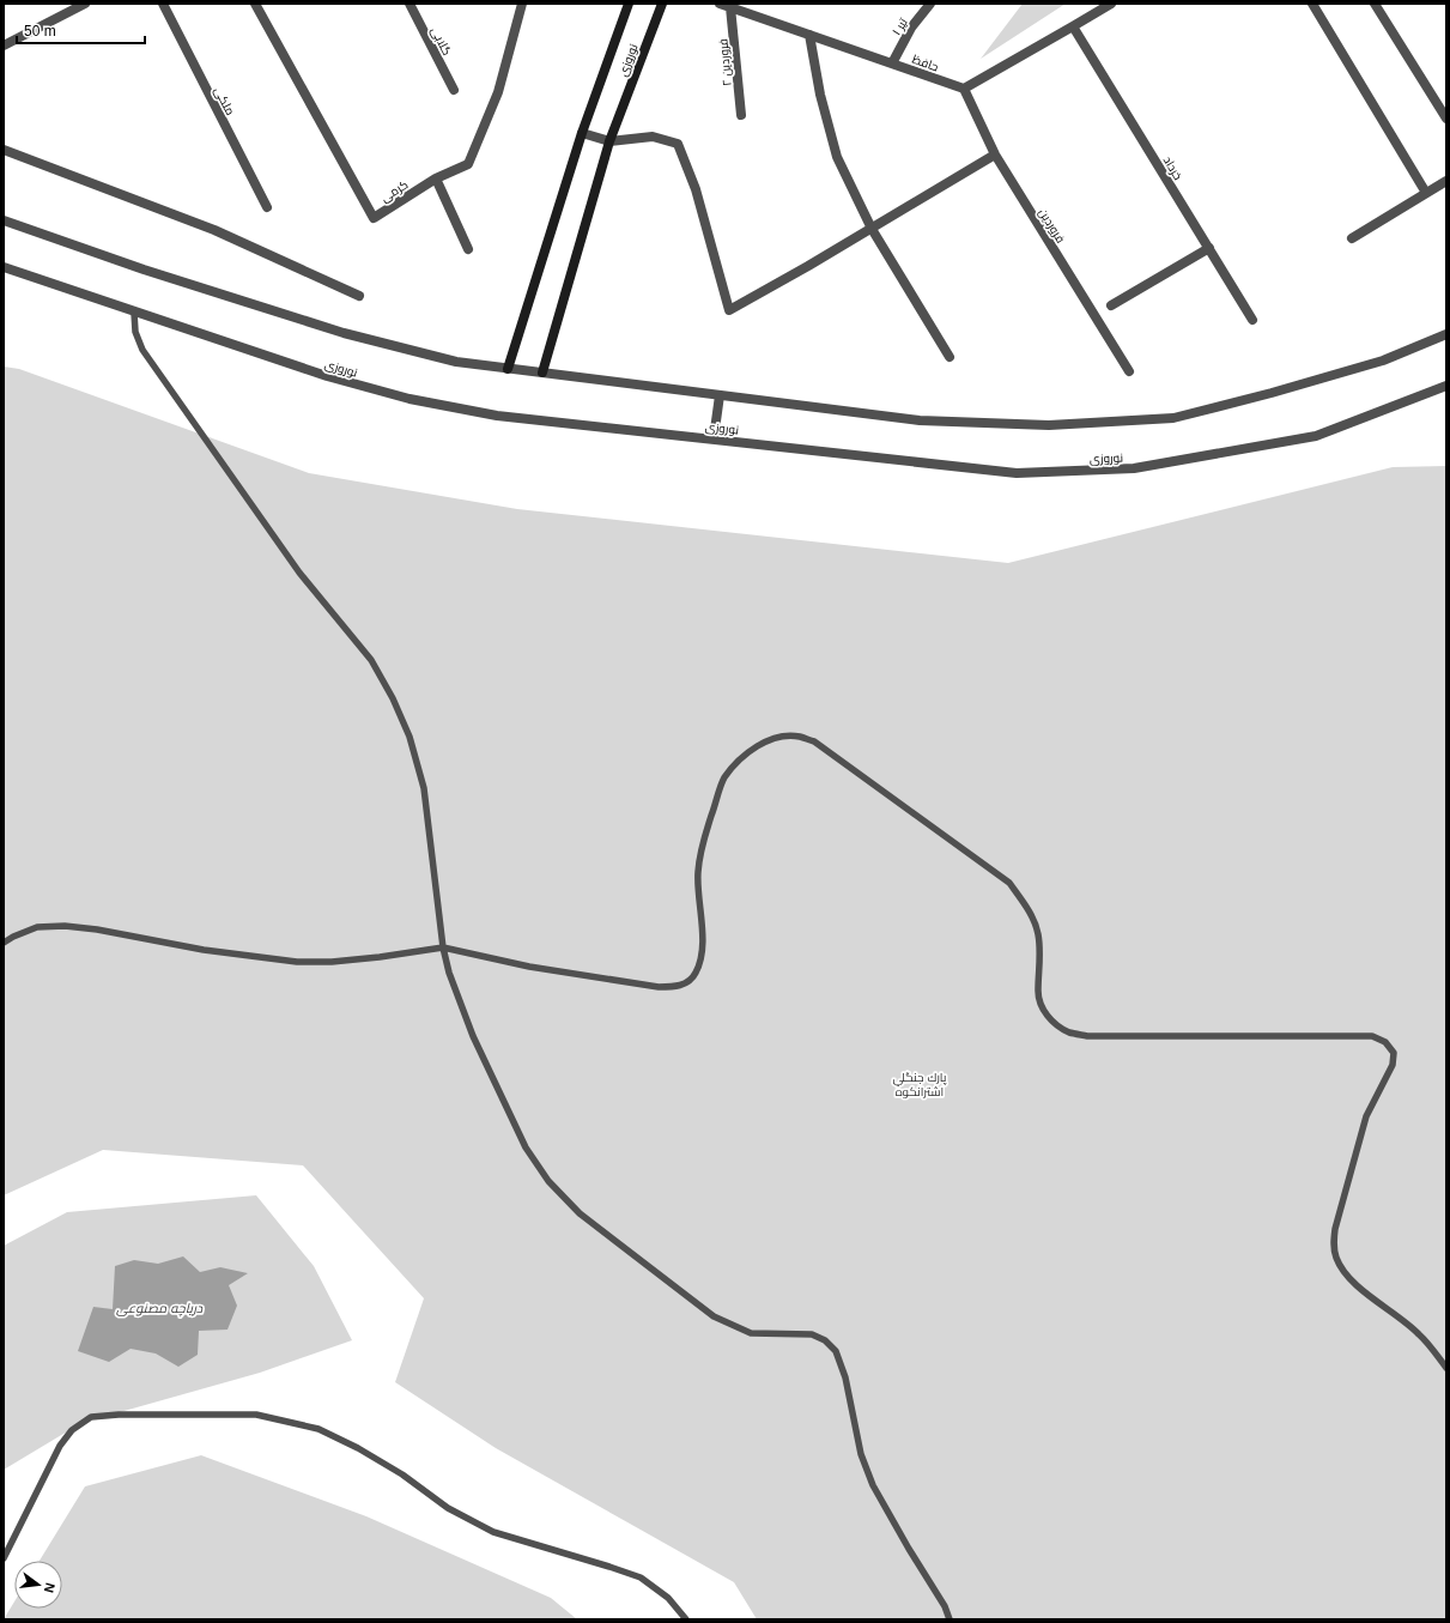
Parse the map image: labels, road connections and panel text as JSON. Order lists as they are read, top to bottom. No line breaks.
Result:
{"streets":{"main road":["نوروزی"],"street":["تیر ۱","گلابی","فروردین ۲","حافظ","ملکی","خرداد","کرمی","فروردین"]},"crossings":[["تیر ۱","حافظ"],["فروردین ۲","حافظ"],["حافظ","فروردین"]],"water":["دریاچه مصنوعی"],"parks":["پارك جنگلي اشترانكوه"],"scale_bar":"50 m","north":"right"}
